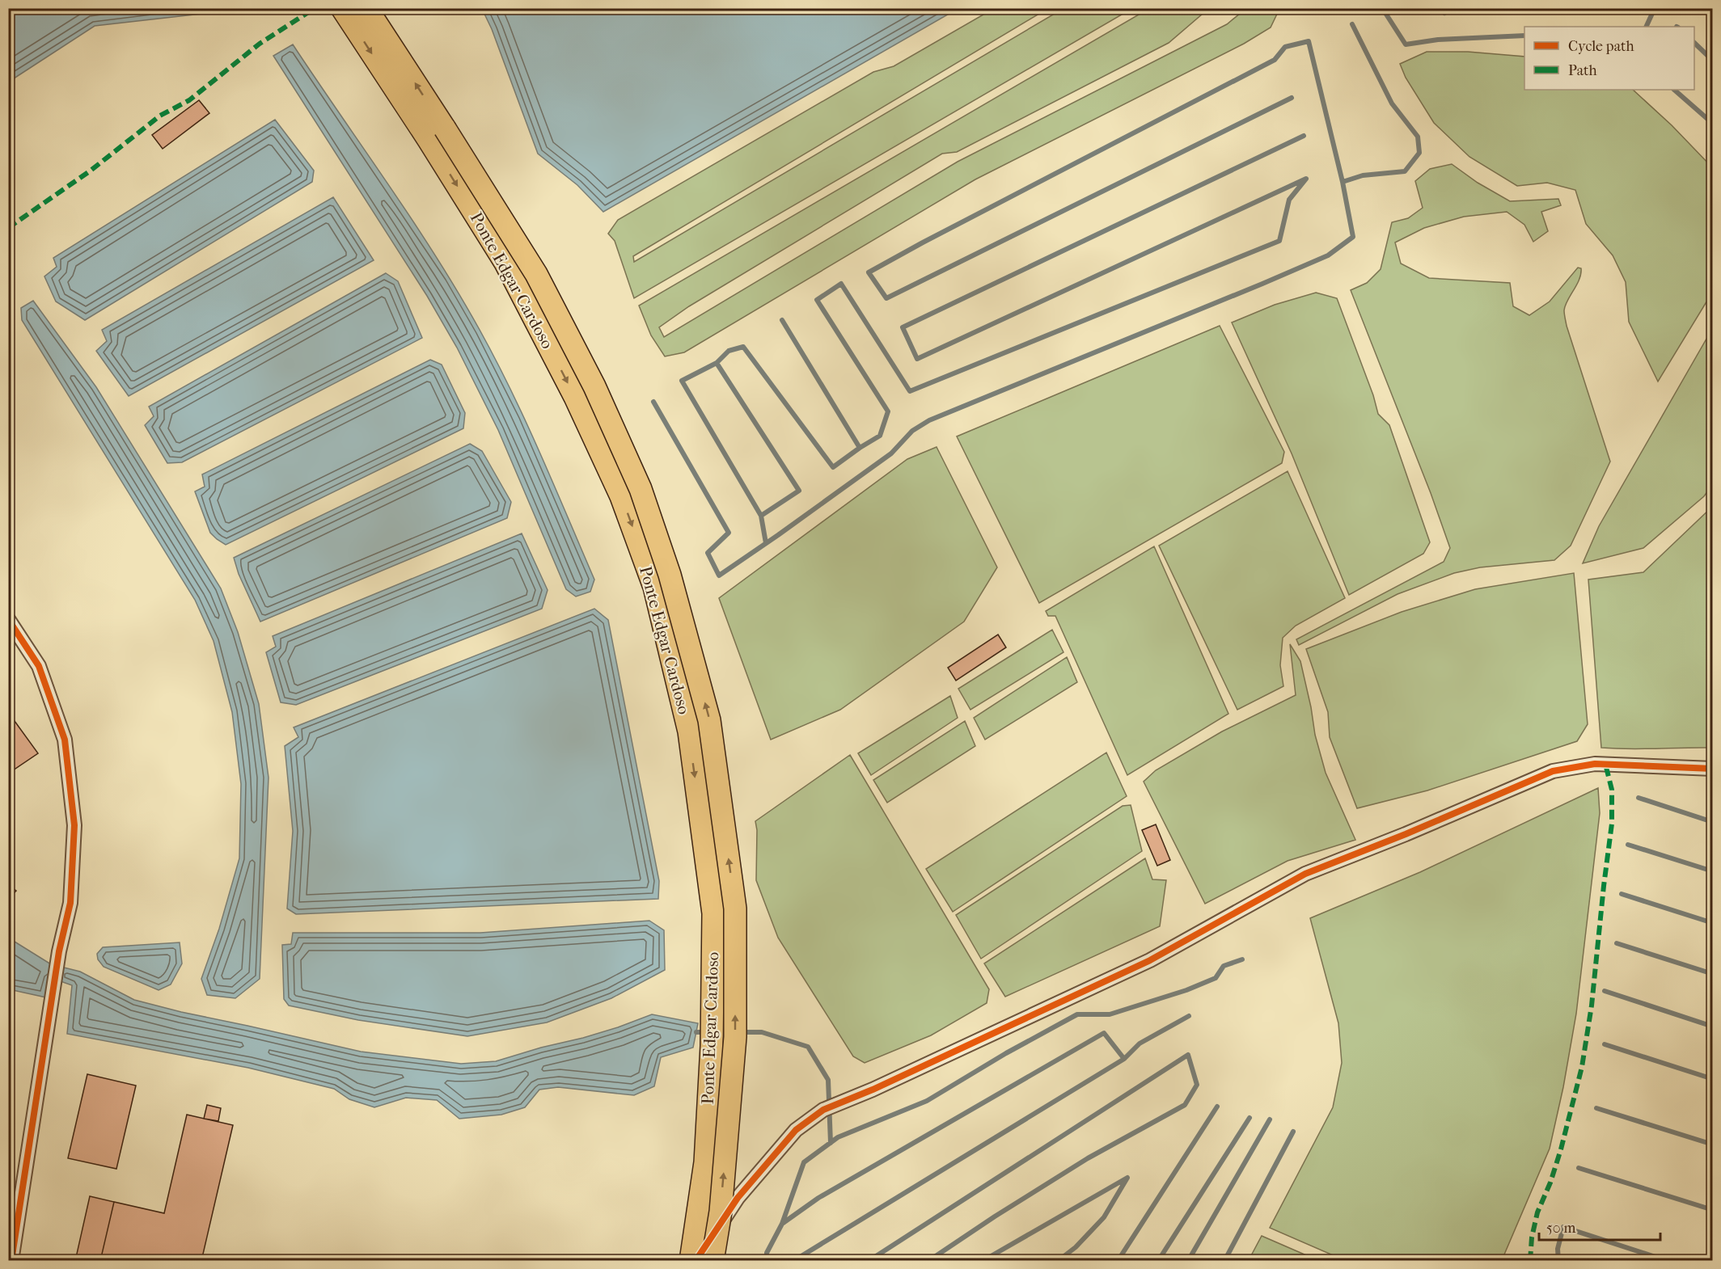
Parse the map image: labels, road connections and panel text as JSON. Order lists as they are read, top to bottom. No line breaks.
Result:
{"streets":{"main road":["Ponte Edgar Cardoso"]},"legend":["Cycle path","Path"],"scale_bar":"50 m"}
